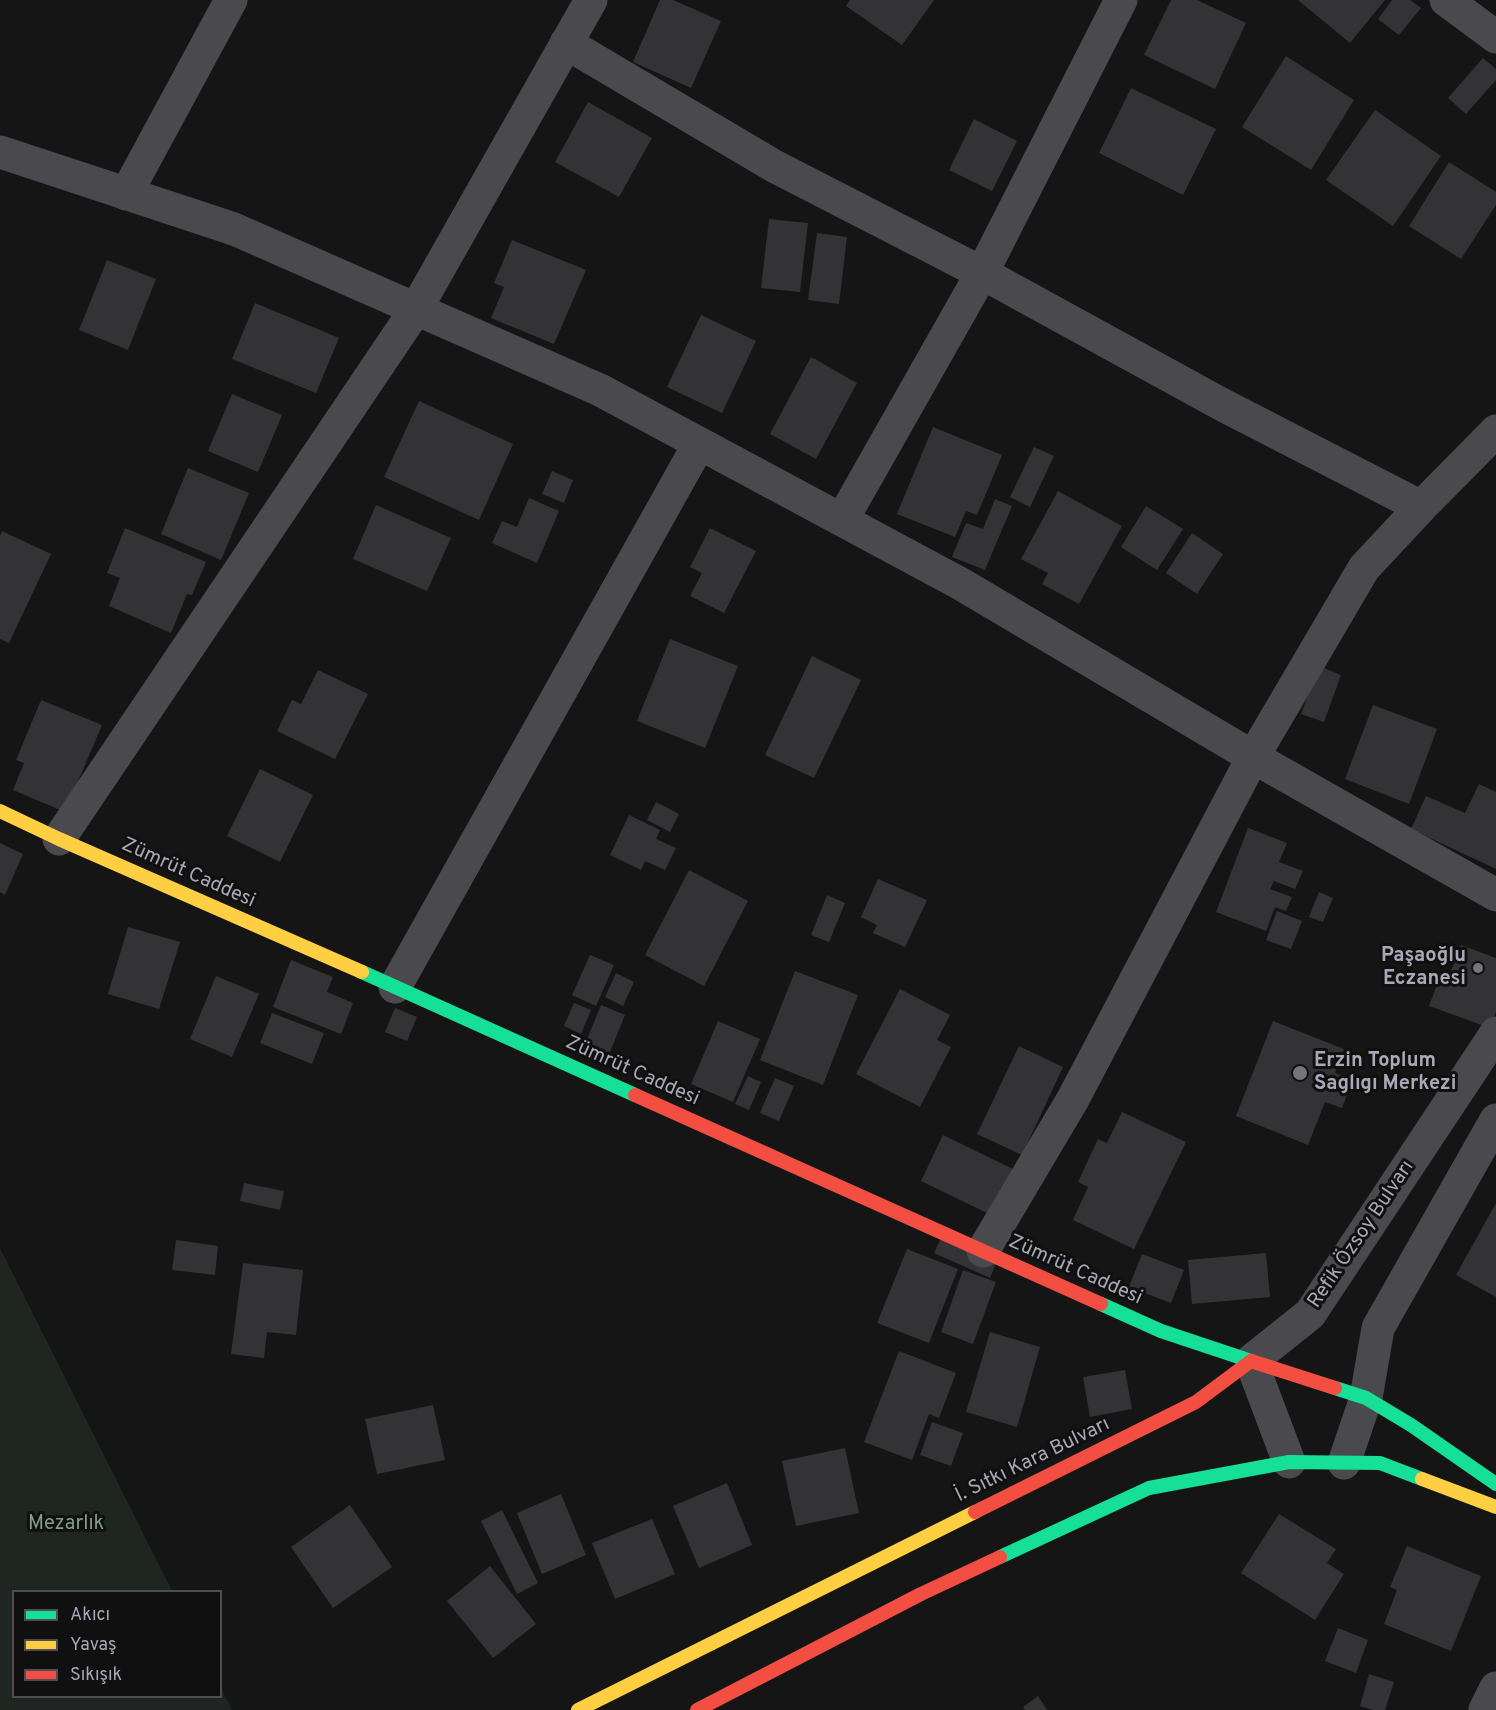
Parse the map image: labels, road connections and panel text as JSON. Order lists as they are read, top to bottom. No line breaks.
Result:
{"streets":{"main road":["Zümrüt Caddesi","İ. Sıtkı Kara Bulvarı"],"street":["Refik Özsoy Bulvarı"]},"crossings":[["Zümrüt Caddesi","Refik Özsoy Bulvarı"],["Zümrüt Caddesi","İ. Sıtkı Kara Bulvarı"],["Refik Özsoy Bulvarı","İ. Sıtkı Kara Bulvarı"]],"parks":["Mezarlık"],"places":["Paşaoğlu Eczanesi","Erzin Toplum Saglıgı Merkezi"],"legend":["Akıcı","Yavaş","Sıkışık"]}
